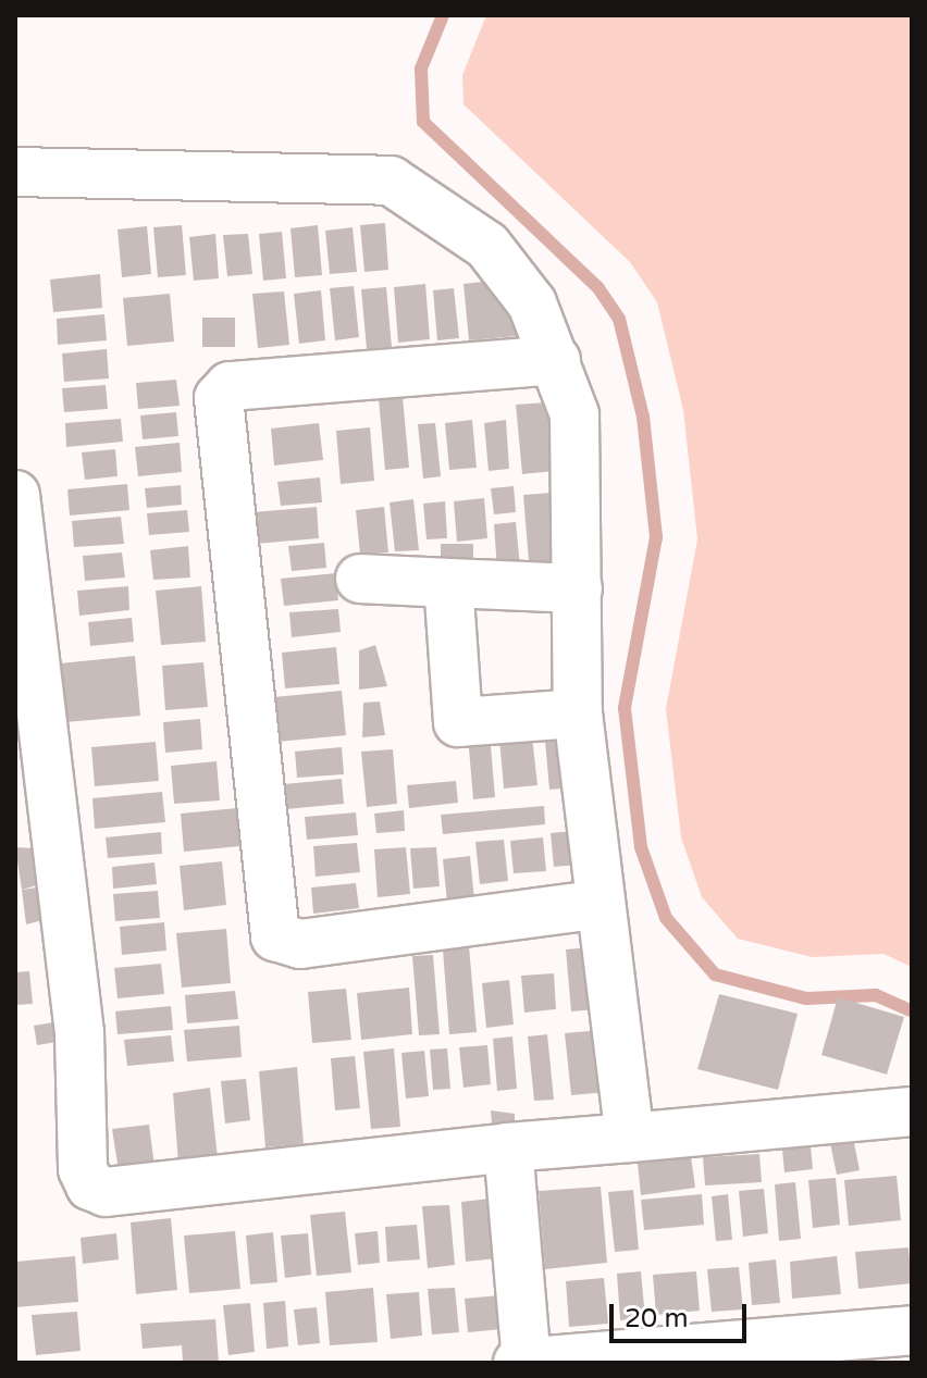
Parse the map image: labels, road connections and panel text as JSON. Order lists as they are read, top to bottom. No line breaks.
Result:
{"scale_bar":"20 m"}
